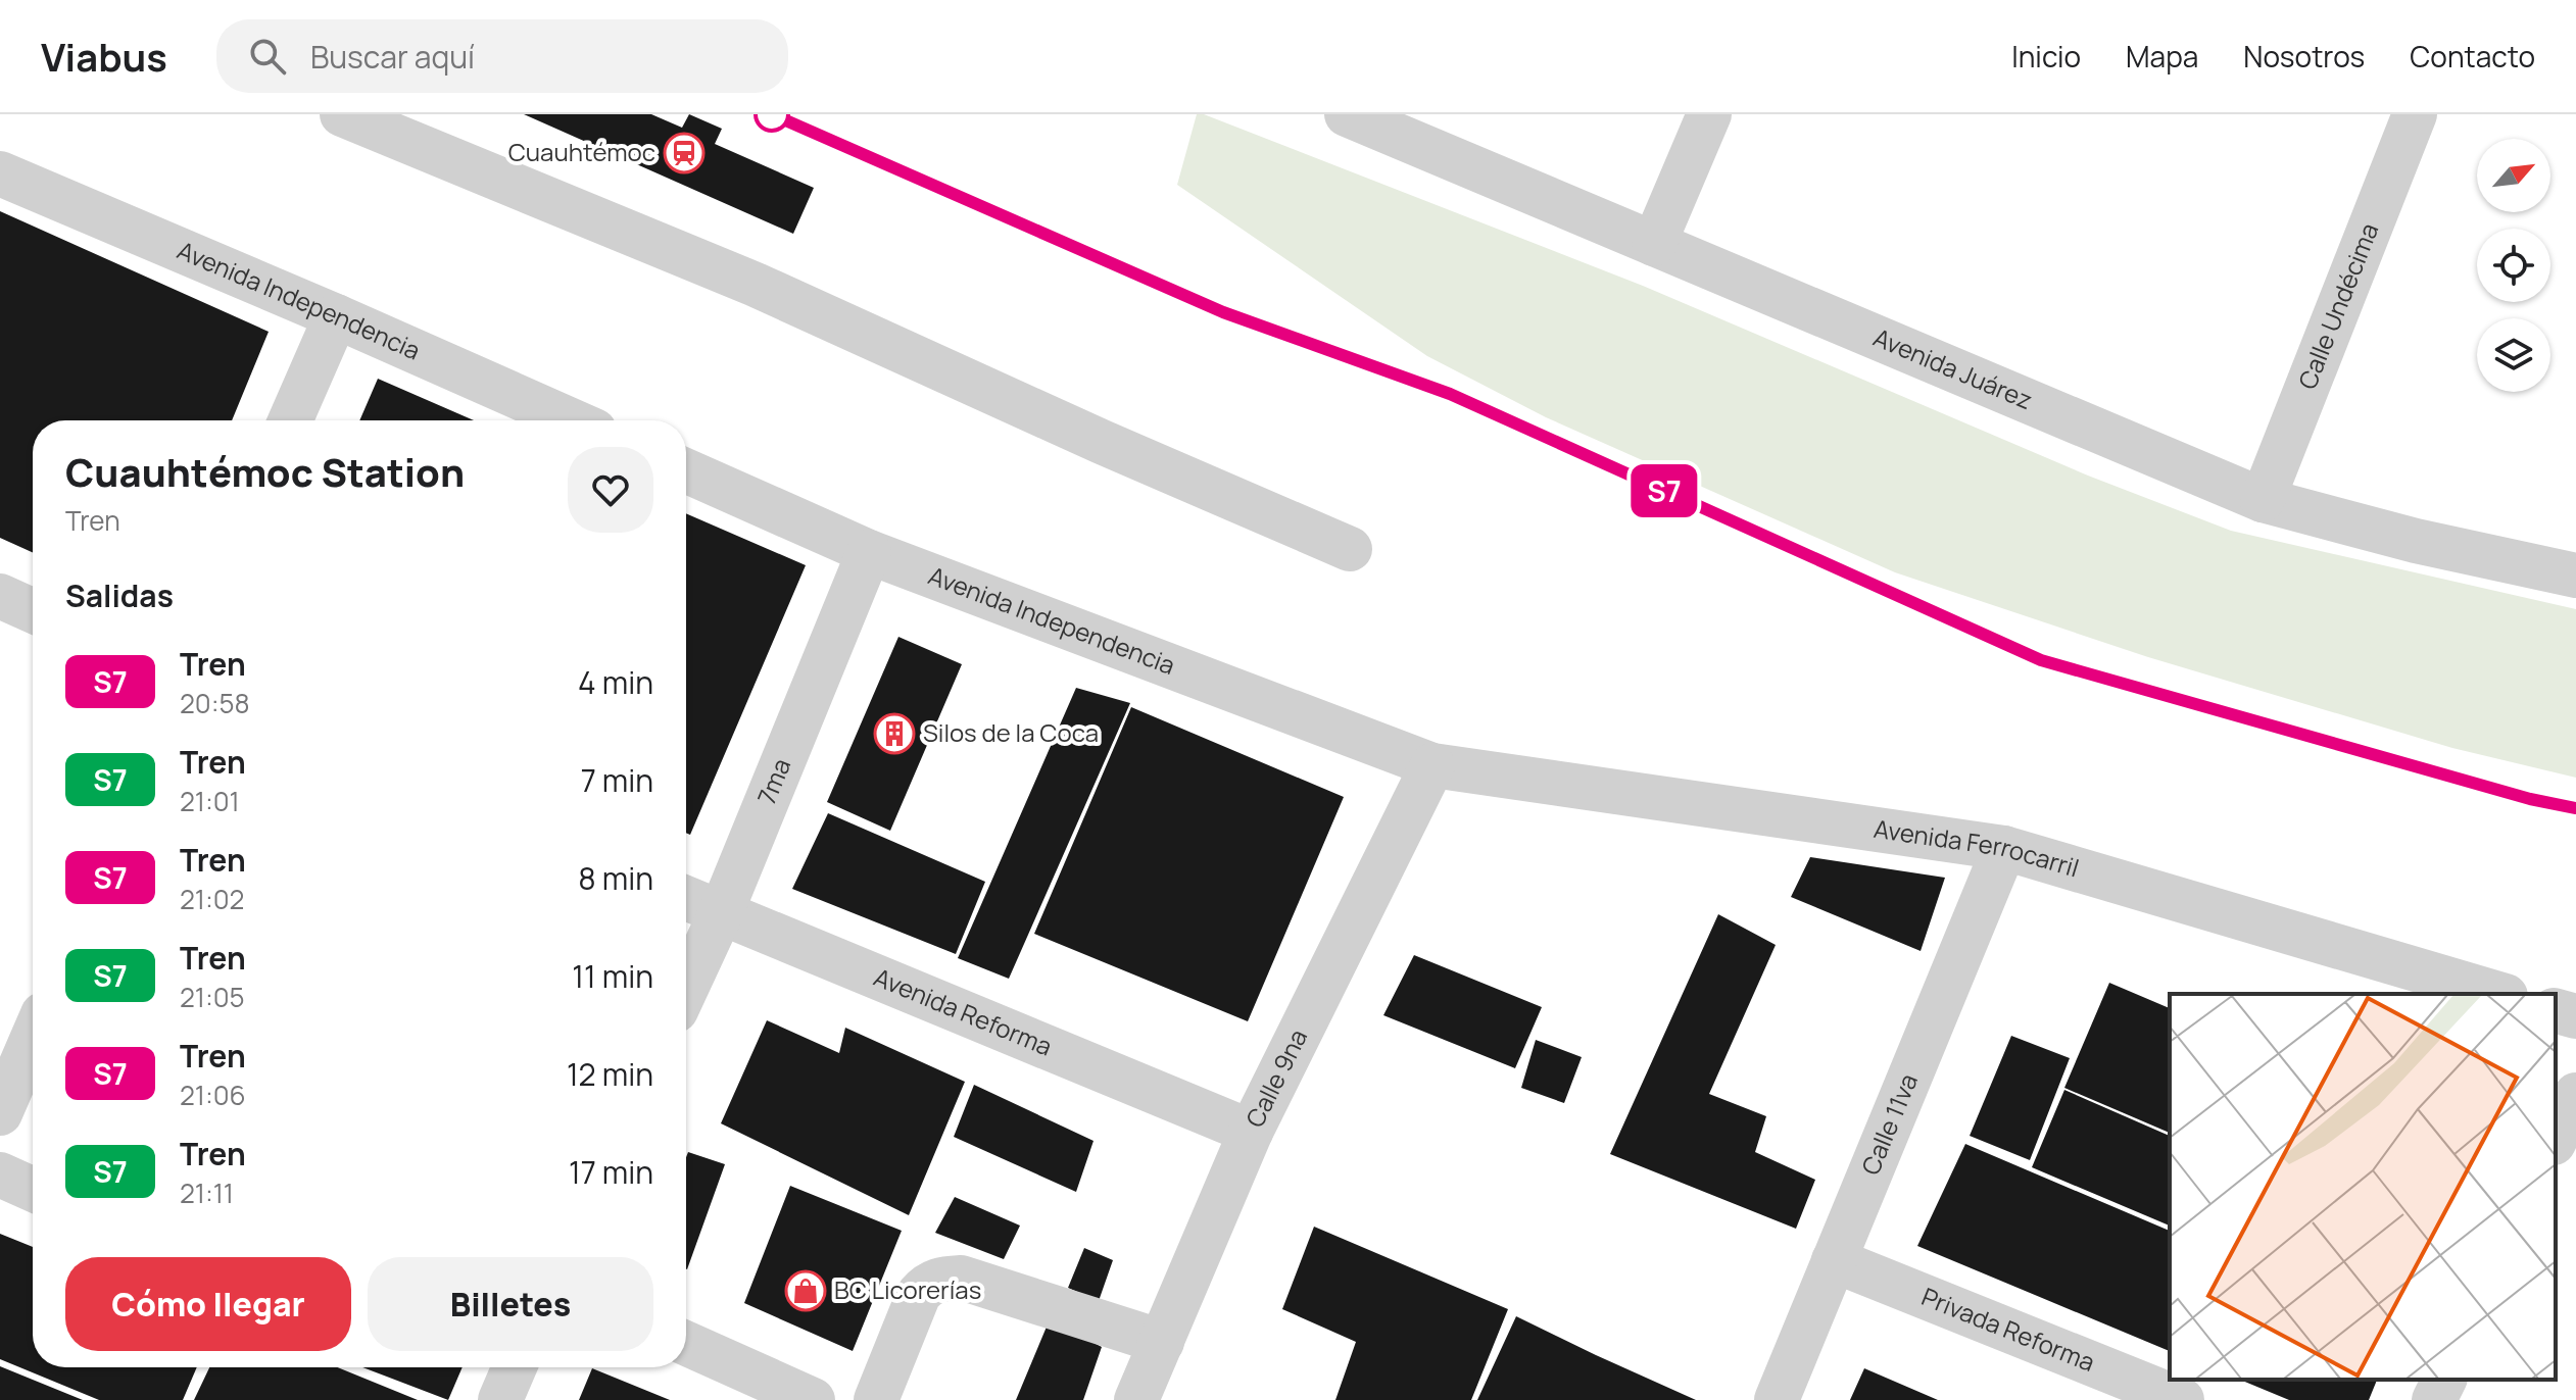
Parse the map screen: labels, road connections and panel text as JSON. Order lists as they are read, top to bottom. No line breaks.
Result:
{"streets":{"street":["Avenida Independencia","Calle Undécima","Avenida Juárez","7ma","Avenida Ferrocarril","Avenida Reforma","Calle 9na","Calle 11va","Privada Reforma"]},"crossings":[["Avenida Independencia","7ma"],["Avenida Independencia","Avenida Ferrocarril"],["Avenida Independencia","Calle 9na"],["Calle Undécima","Avenida Juárez"],["7ma","Avenida Reforma"],["Avenida Ferrocarril","Calle 9na"],["Avenida Ferrocarril","Calle 11va"],["Avenida Reforma","Calle 9na"],["Calle 11va","Privada Reforma"]],"places":{"station":["Cuauhtémoc"],"building":["Silos de la Coca"],"shop":["BC Licorerías"]},"north":"top right","page":{"header":"Viabus","search":"Buscar aquí","nav":["Inicio","Mapa","Nosotros","Contacto"],"on_map":"S7","heading":[["Cuauhtémoc Station","Tren"],"Salidas"],"list":[{"mark":"S7","name":"Tren","note":"20:58","value":"4 min"},{"mark":"S7","name":"Tren","note":"21:01","value":"7 min"},{"mark":"S7","name":"Tren","note":"21:02","value":"8 min"},{"mark":"S7","name":"Tren","note":"21:05","value":"11 min"},{"mark":"S7","name":"Tren","note":"21:06","value":"12 min"},{"mark":"S7","name":"Tren","note":"21:11","value":"17 min"}],"buttons":["Cómo llegar","Billetes"]}}
